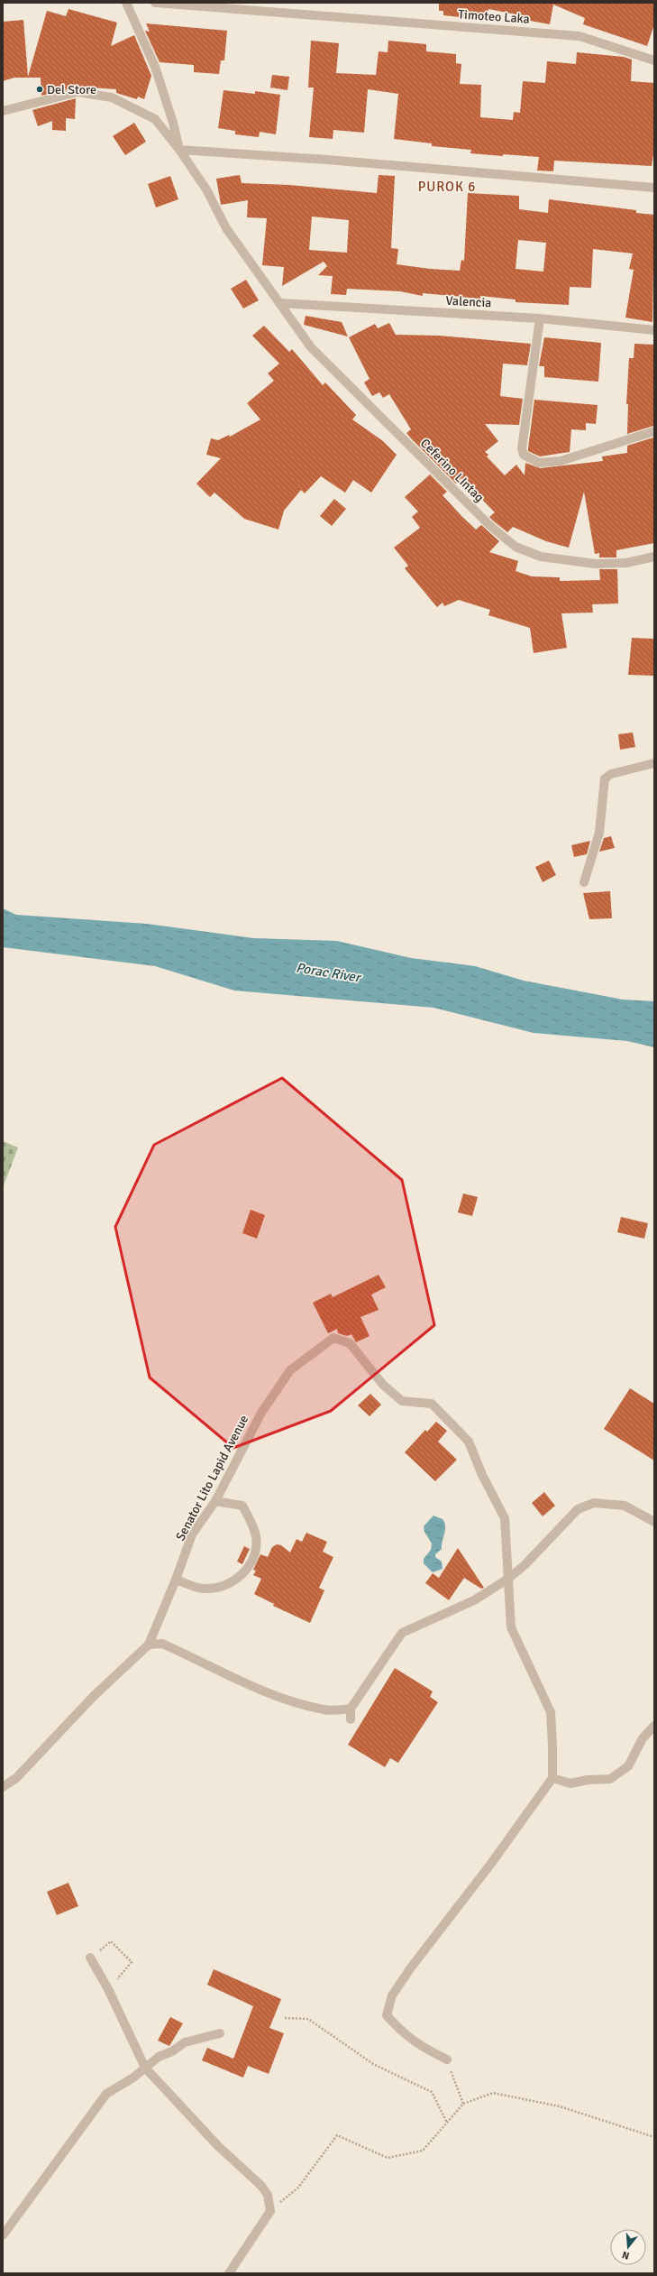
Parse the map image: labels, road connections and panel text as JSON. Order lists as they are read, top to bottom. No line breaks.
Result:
{"streets":{"street":["Timoteo Laka","Valencia","Ceferino LIntag","Senator Lito Lapid Avenue"]},"crossings":[["Valencia","Ceferino LIntag"]],"districts":["PUROK 6"],"water":["Porac River"],"places":["Del Store"],"north":"bottom"}
